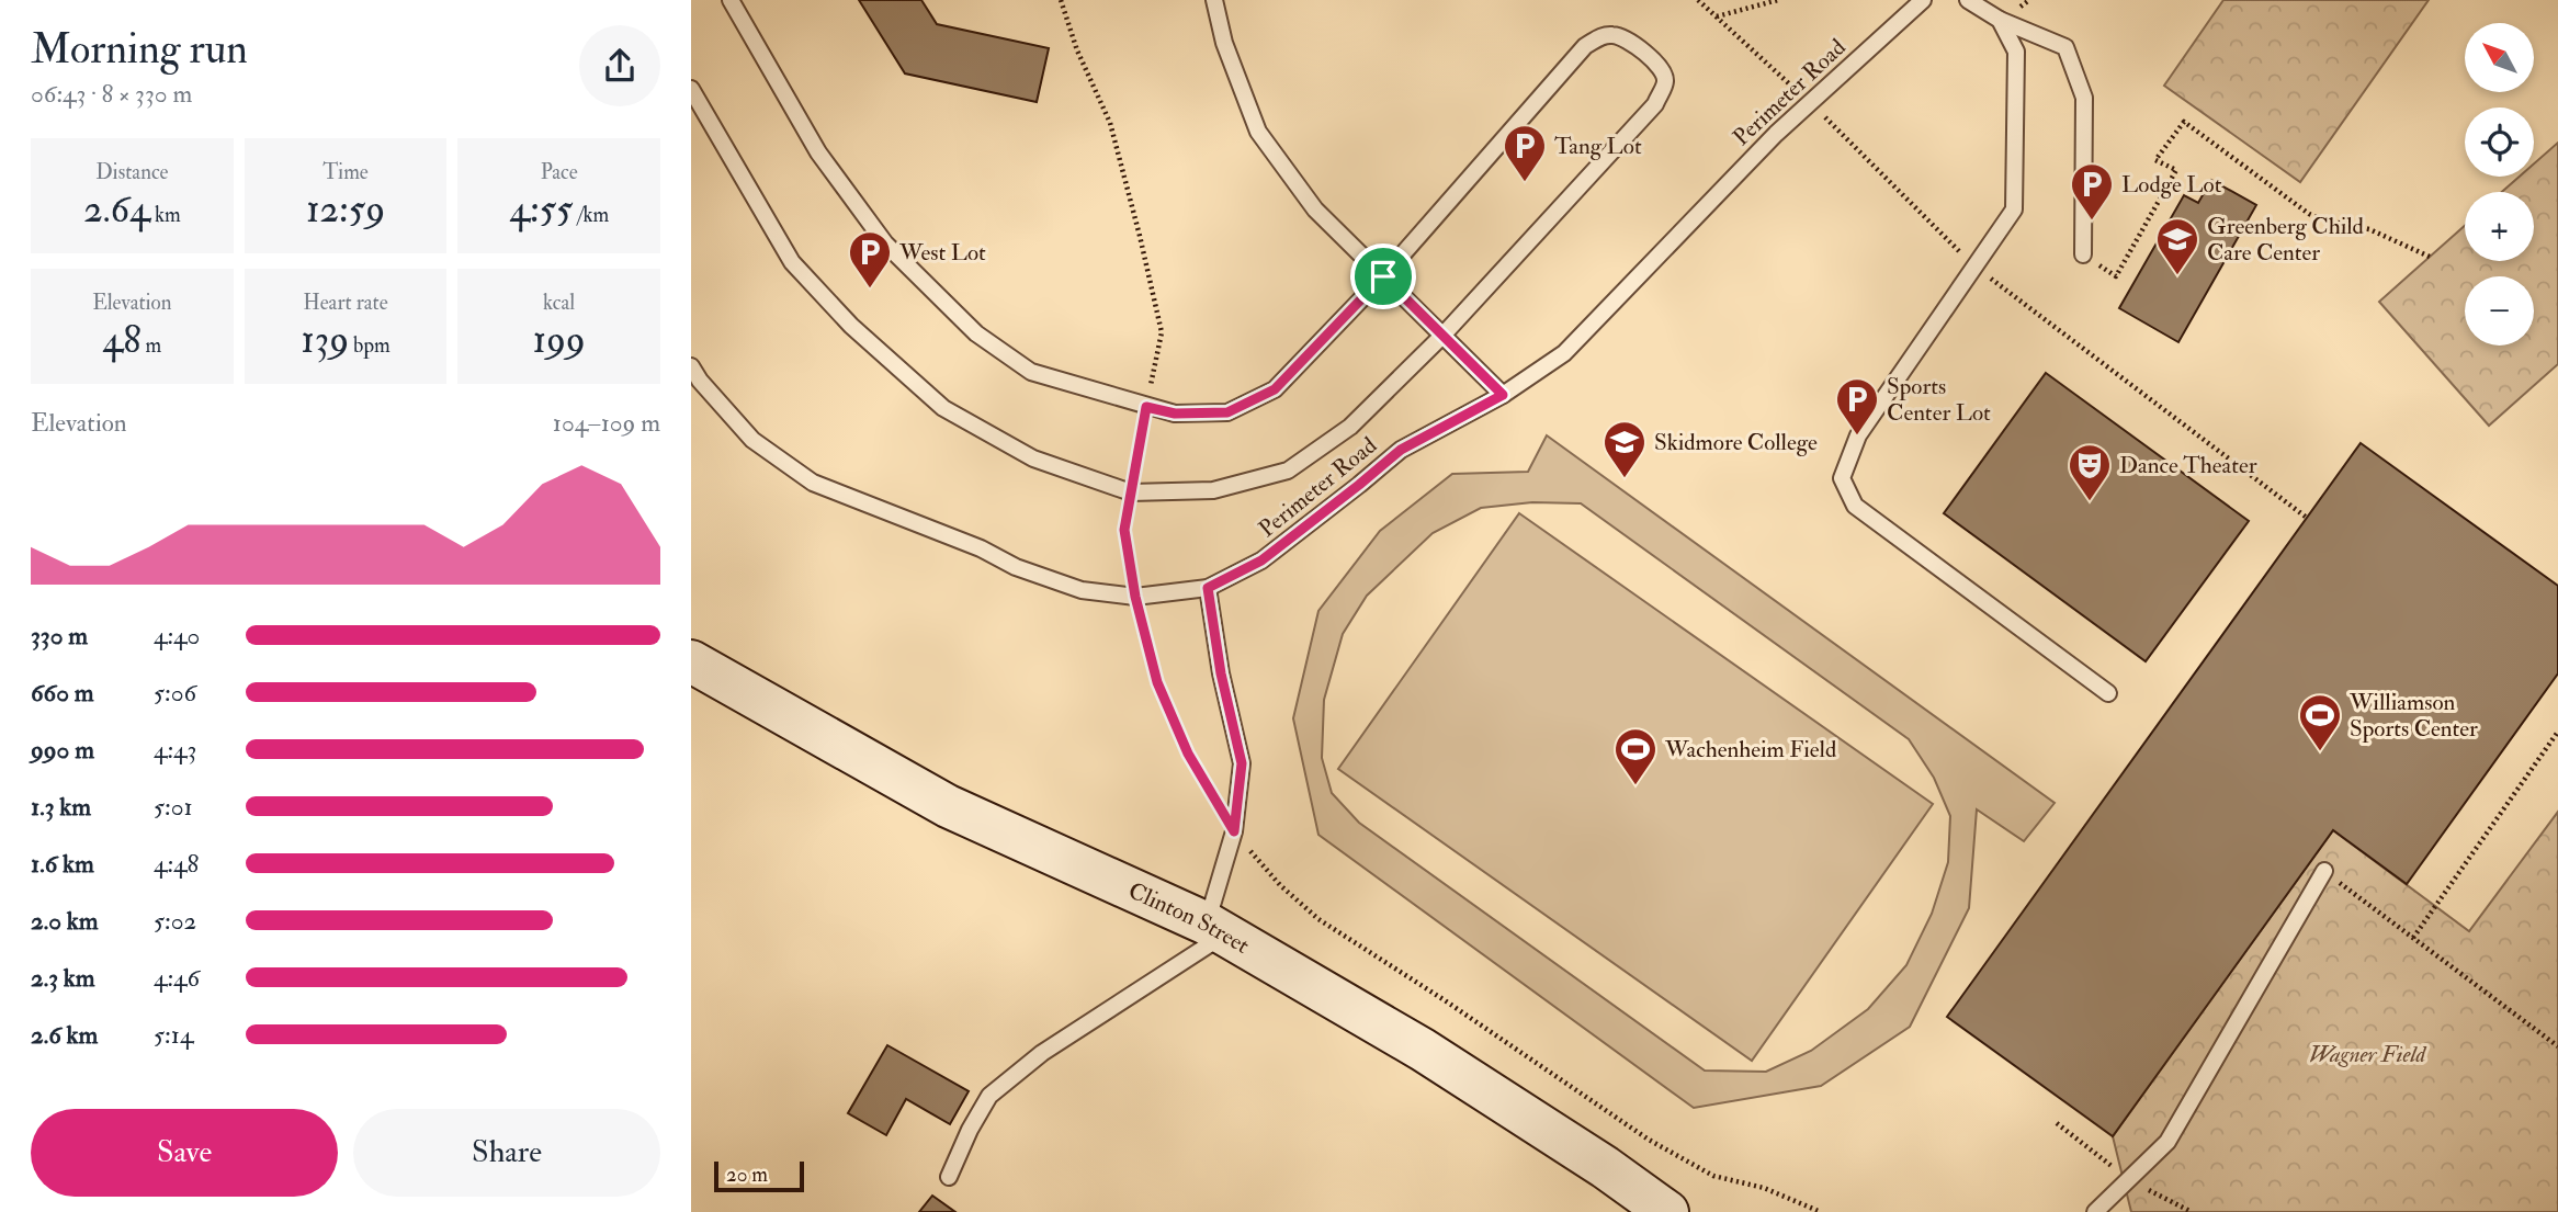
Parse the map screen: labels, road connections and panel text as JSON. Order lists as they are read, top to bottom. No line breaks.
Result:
{"streets":{"street":["Clinton Street"],"lane":["Perimeter Road"]},"parks":["Wagner Field"],"places":{"parking":["Tang Lot","Lodge Lot","West Lot","Sports Center Lot"],"school or university":["Greenberg Child Care Center","Skidmore College"],"theatre":["Dance Theater"],"sports":["Williamson Sports Center","Wachenheim Field"]},"scale_bar":"20 m","north":"top left","page":{"heading":["Morning run","06:43 · 8 × 330 m"],"map_buttons":["+","−"],"stats":[["Distance","2.64 km"],["Time","12:59"],["Pace","4:55 /km"],["Elevation","48 m"],["Heart rate","139 bpm"],["kcal","199"]],"chart":["Elevation","104–109 m"],"list":[{"name":"330 m","note":"4:40"},{"name":"660 m","note":"5:06"},{"name":"990 m","note":"4:43"},{"name":"1.3 km","note":"5:01"},{"name":"1.6 km","note":"4:48"},{"name":"2.0 km","note":"5:02"},{"name":"2.3 km","note":"4:46"},{"name":"2.6 km","note":"5:14"}],"buttons":["Save","Share"],"scale":"20 m"}}
